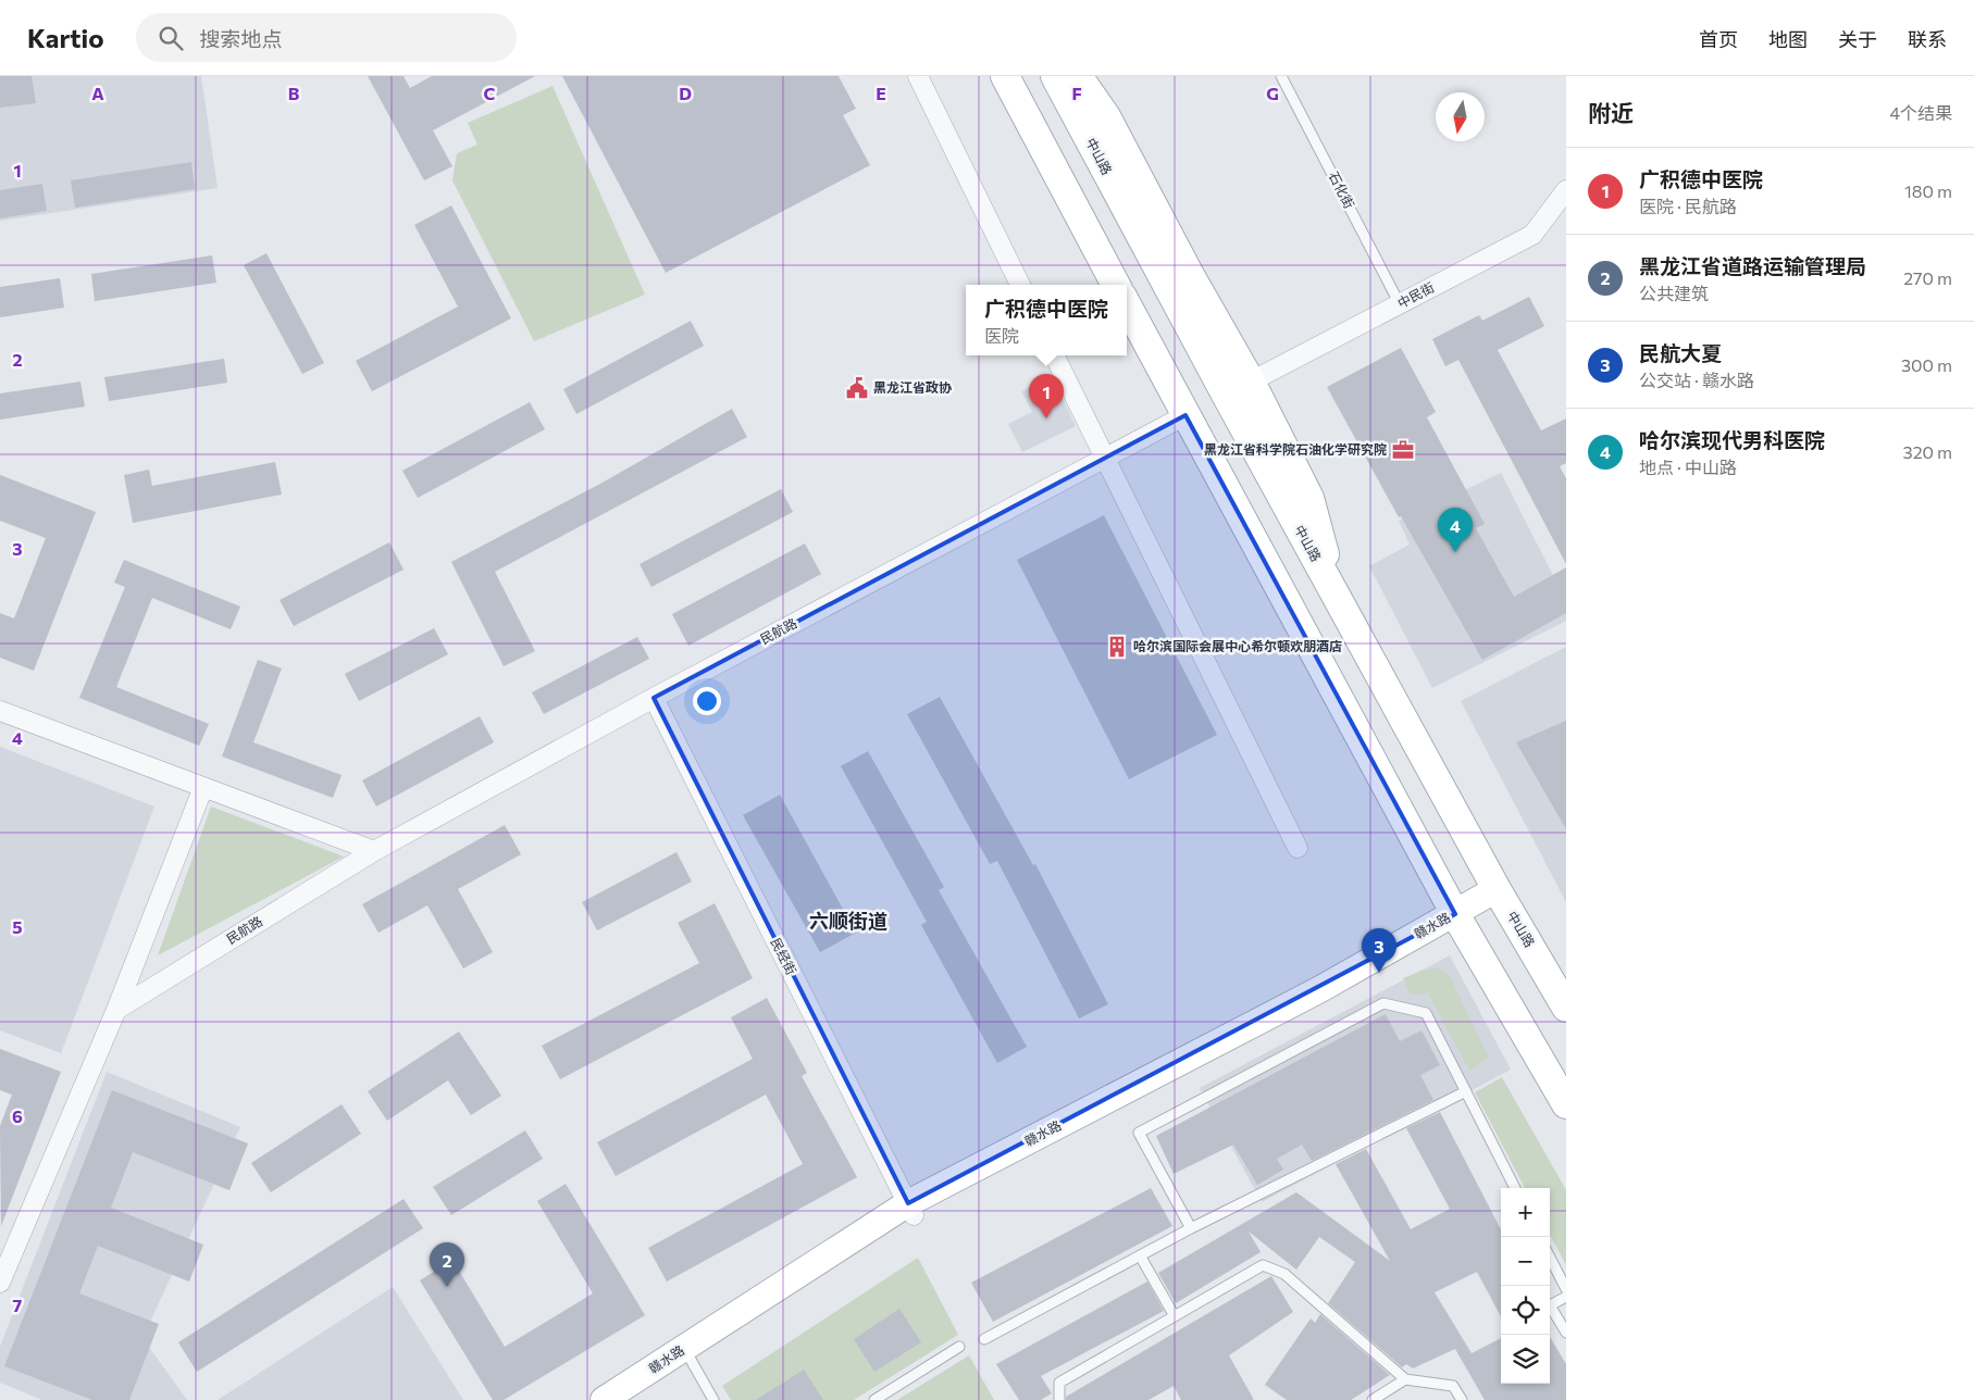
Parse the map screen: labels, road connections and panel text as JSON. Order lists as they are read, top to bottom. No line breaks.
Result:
{"streets":{"main road":["中山路","赣水路"],"street":["中民街","民航路","民经街"],"lane":["石化街"]},"crossings":[["中山路","赣水路"],["石化街","中民街"],["民航路","民经街"],["赣水路","民经街"]],"districts":["六顺街道"],"places":{"public building":["黑龙江省政协"],"office":["黑龙江省科学院石油化学研究院"],"building":["哈尔滨国际会展中心希尔顿欢朋酒店"]},"north":"bottom","page":{"header":"Kartio","search":"搜索地点","nav":["首页","地图","关于","联系"],"heading":["附近","4个结果"],"list":[{"mark":"1","name":"广积德中医院","note":"医院 · 民航路","value":"180 m"},{"mark":"2","name":"黑龙江省道路运输管理局","note":"公共建筑","value":"270 m"},{"mark":"3","name":"民航大夏","note":"公交站 · 赣水路","value":"300 m"},{"mark":"4","name":"哈尔滨现代男科医院","note":"地点 · 中山路","value":"320 m"}],"popup":["广积德中医院","医院"],"pins":["1","4","3","2"],"map_buttons":["+","−"]},"grid":{"columns":["A","B","C","D","E","F","G"],"rows":["1","2","3","4","5","6","7"]}}
